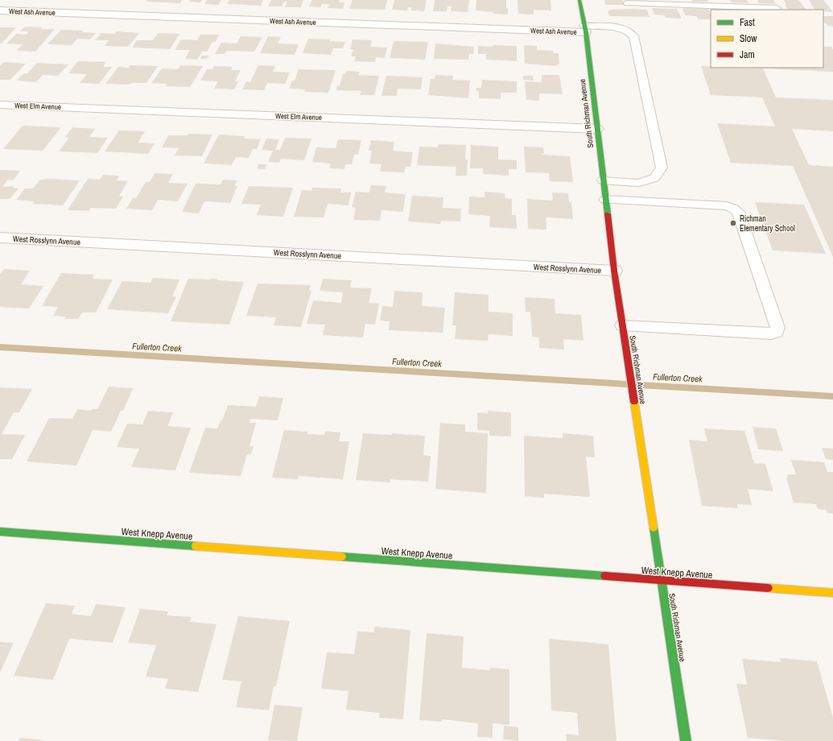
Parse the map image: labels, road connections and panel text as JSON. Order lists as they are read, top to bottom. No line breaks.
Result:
{"streets":{"street":["West Ash Avenue","West Elm Avenue","South Richman Avenue","West Rosslynn Avenue","West Knepp Avenue"]},"crossings":[["West Ash Avenue","South Richman Avenue"],["West Elm Avenue","South Richman Avenue"],["South Richman Avenue","West Rosslynn Avenue"],["South Richman Avenue","West Knepp Avenue"]],"water":["Fullerton Creek"],"places":["Richman Elementary School"],"legend":["Fast","Slow","Jam"]}
